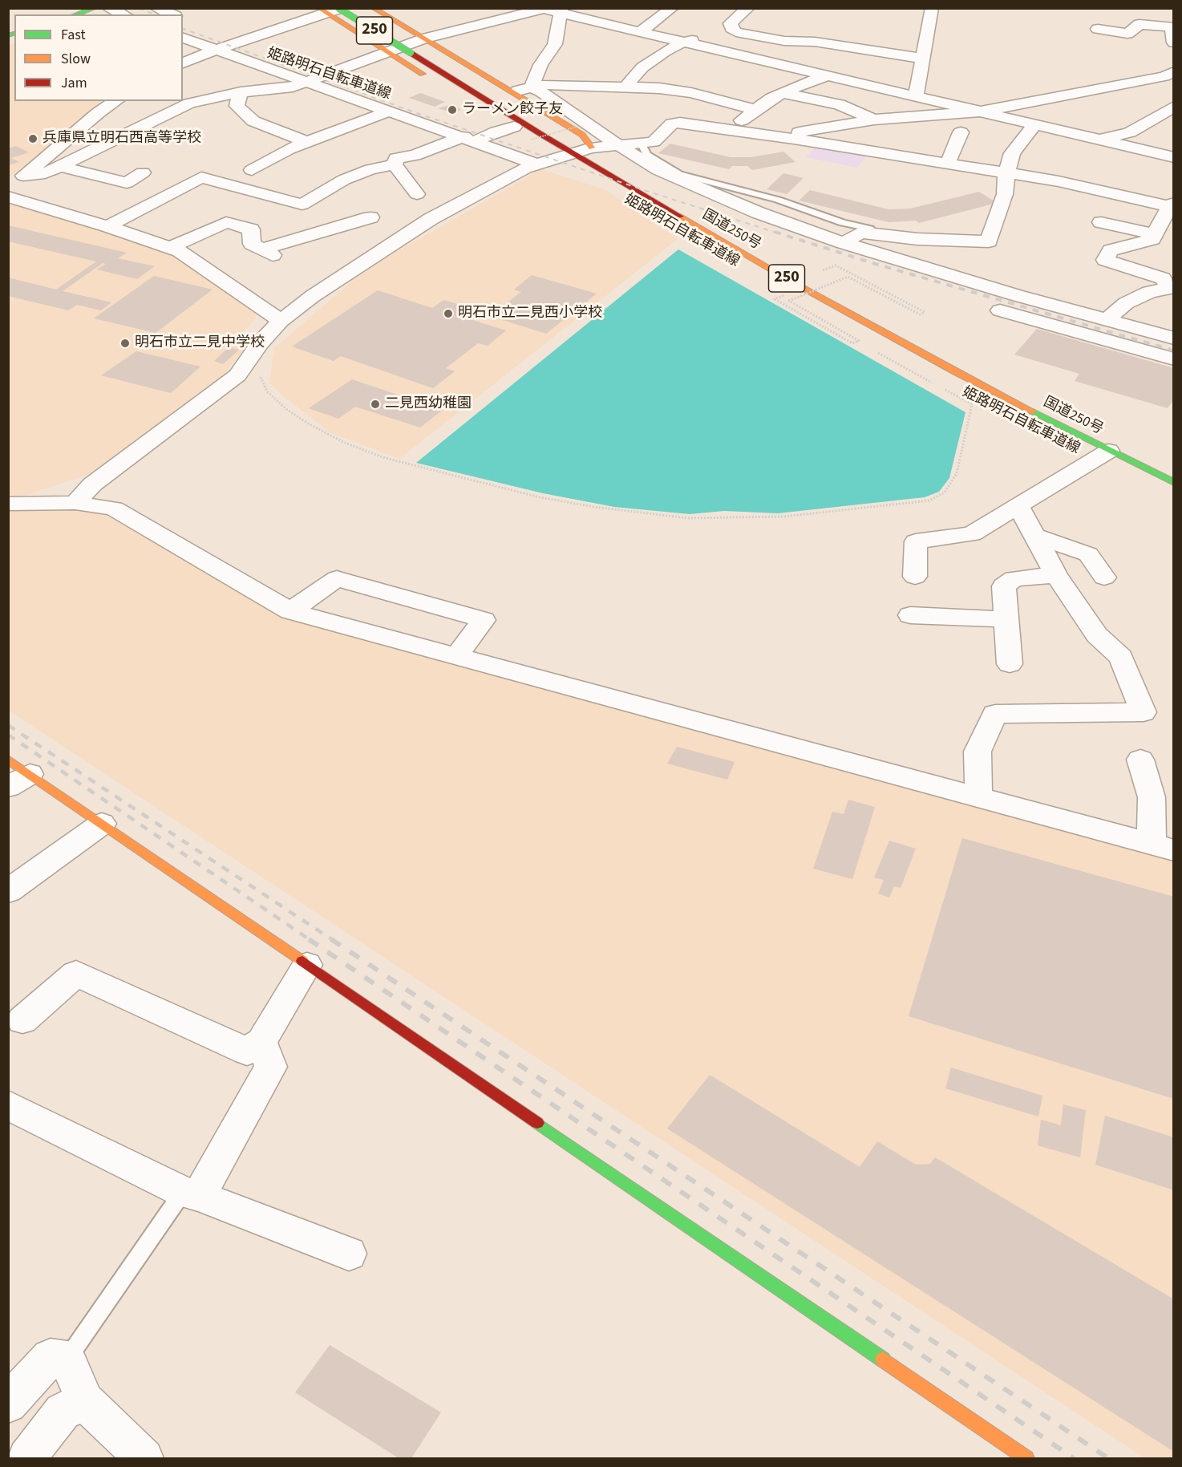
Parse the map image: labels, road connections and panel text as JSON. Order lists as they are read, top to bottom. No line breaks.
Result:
{"streets":{"main road":["250","国道250号"]},"crossings":[["250","国道250号"]],"places":["ラーメン餃子友","兵庫県立明石西高等学校","明石市立二見西小学校","明石市立二見中学校","二見西幼稚園"],"legend":["Fast","Slow","Jam"]}
